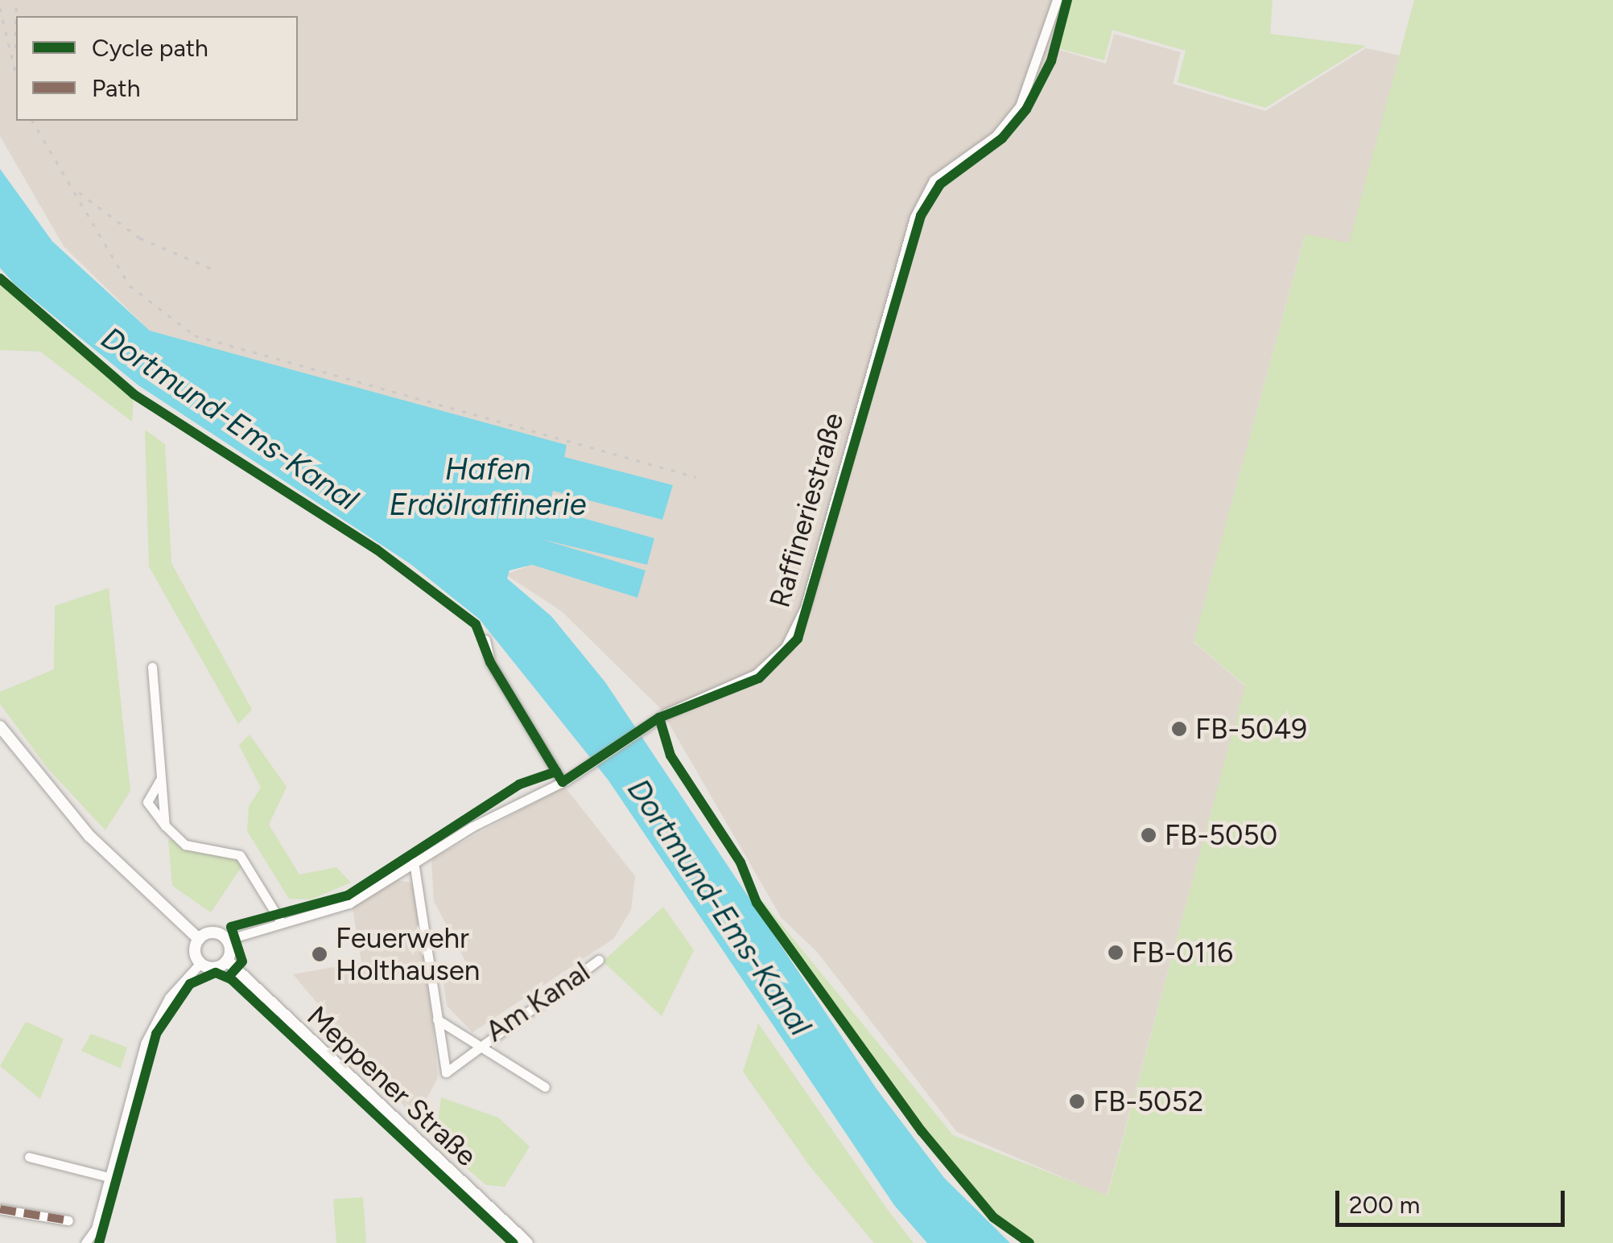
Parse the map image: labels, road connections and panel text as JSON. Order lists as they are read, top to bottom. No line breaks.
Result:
{"streets":{"main road":["Meppener Straße"],"street":["Raffineriestraße","Am Kanal"]},"crossings":[["Raffineriestraße","Am Kanal"],["Raffineriestraße","Meppener Straße"]],"water":["Dortmund-Ems-Kanal","Hafen Erdölraffinerie"],"places":["FB-5049","FB-5050","FB-0116","Feuerwehr Holthausen","FB-5052"],"legend":["Cycle path","Path"],"scale_bar":"200 m"}
